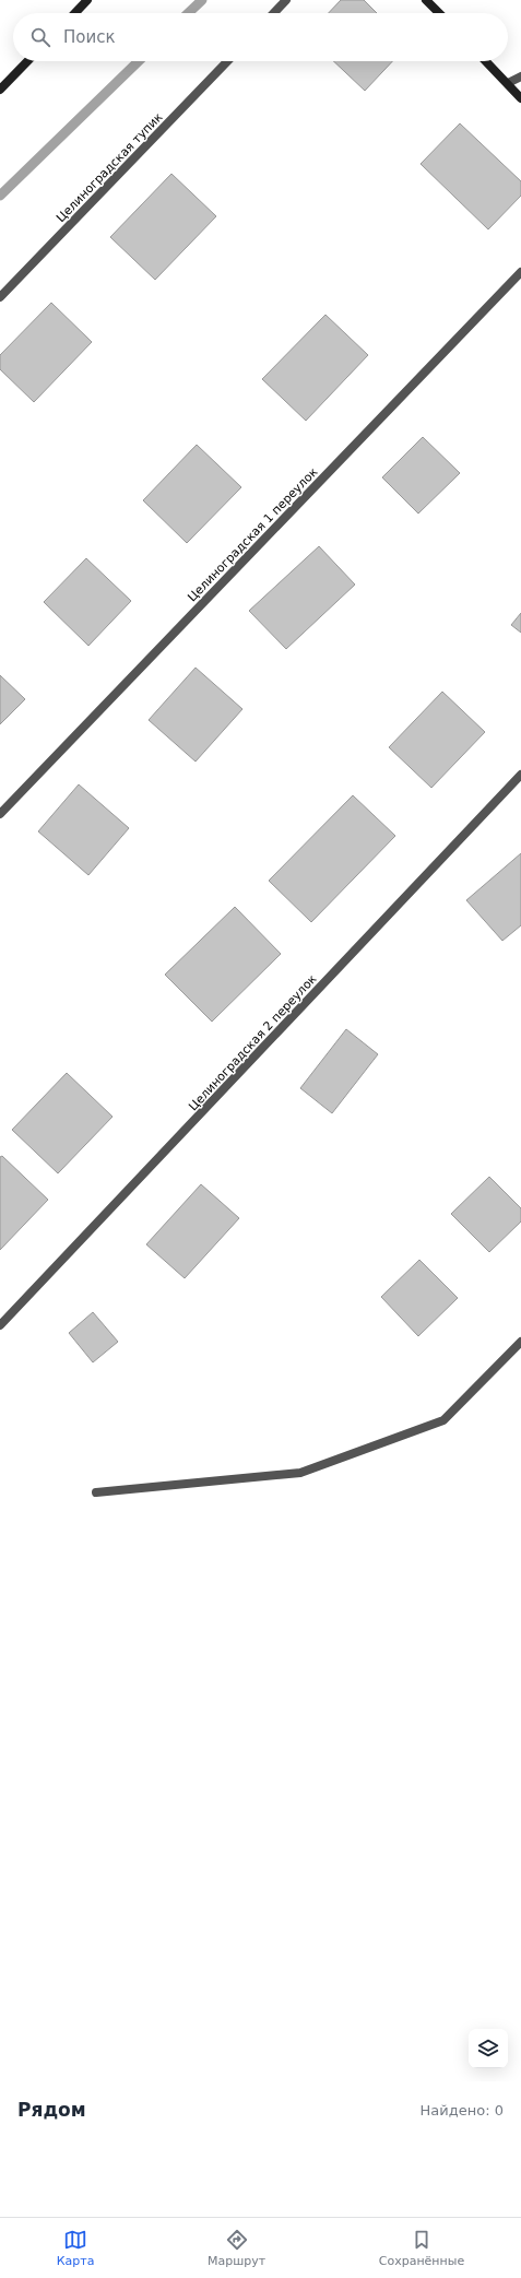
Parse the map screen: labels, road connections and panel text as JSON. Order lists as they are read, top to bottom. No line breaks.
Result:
{"streets":{"street":["Целиноградская тупик","Целиноградская 1 переулок","Целиноградская 2 переулок"]},"page":{"search":"Поиск","heading":["Рядом","Найдено: 0"],"nav":["Карта","Маршрут","Сохранённые"]}}
